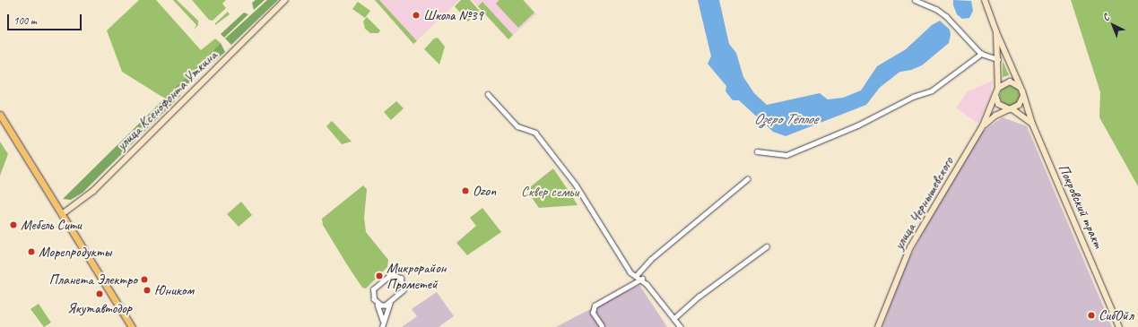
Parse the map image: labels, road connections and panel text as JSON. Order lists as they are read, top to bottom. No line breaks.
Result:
{"streets":{"main road":["улица Ксенофонта Уткина","улица Чернышевского","Покровский тракт"]},"crossings":[["улица Чернышевского","Покровский тракт"]],"water":["Озеро Тёплое"],"parks":["Сквер семьи"],"places":["Школа №39","Ozon","Мебель Сити","Морепродукты","Микрорайон Прометей","Планета Электро","Юником","Якутавтодор","СибОйл"],"scale_bar":"100 m","north":"top left"}
